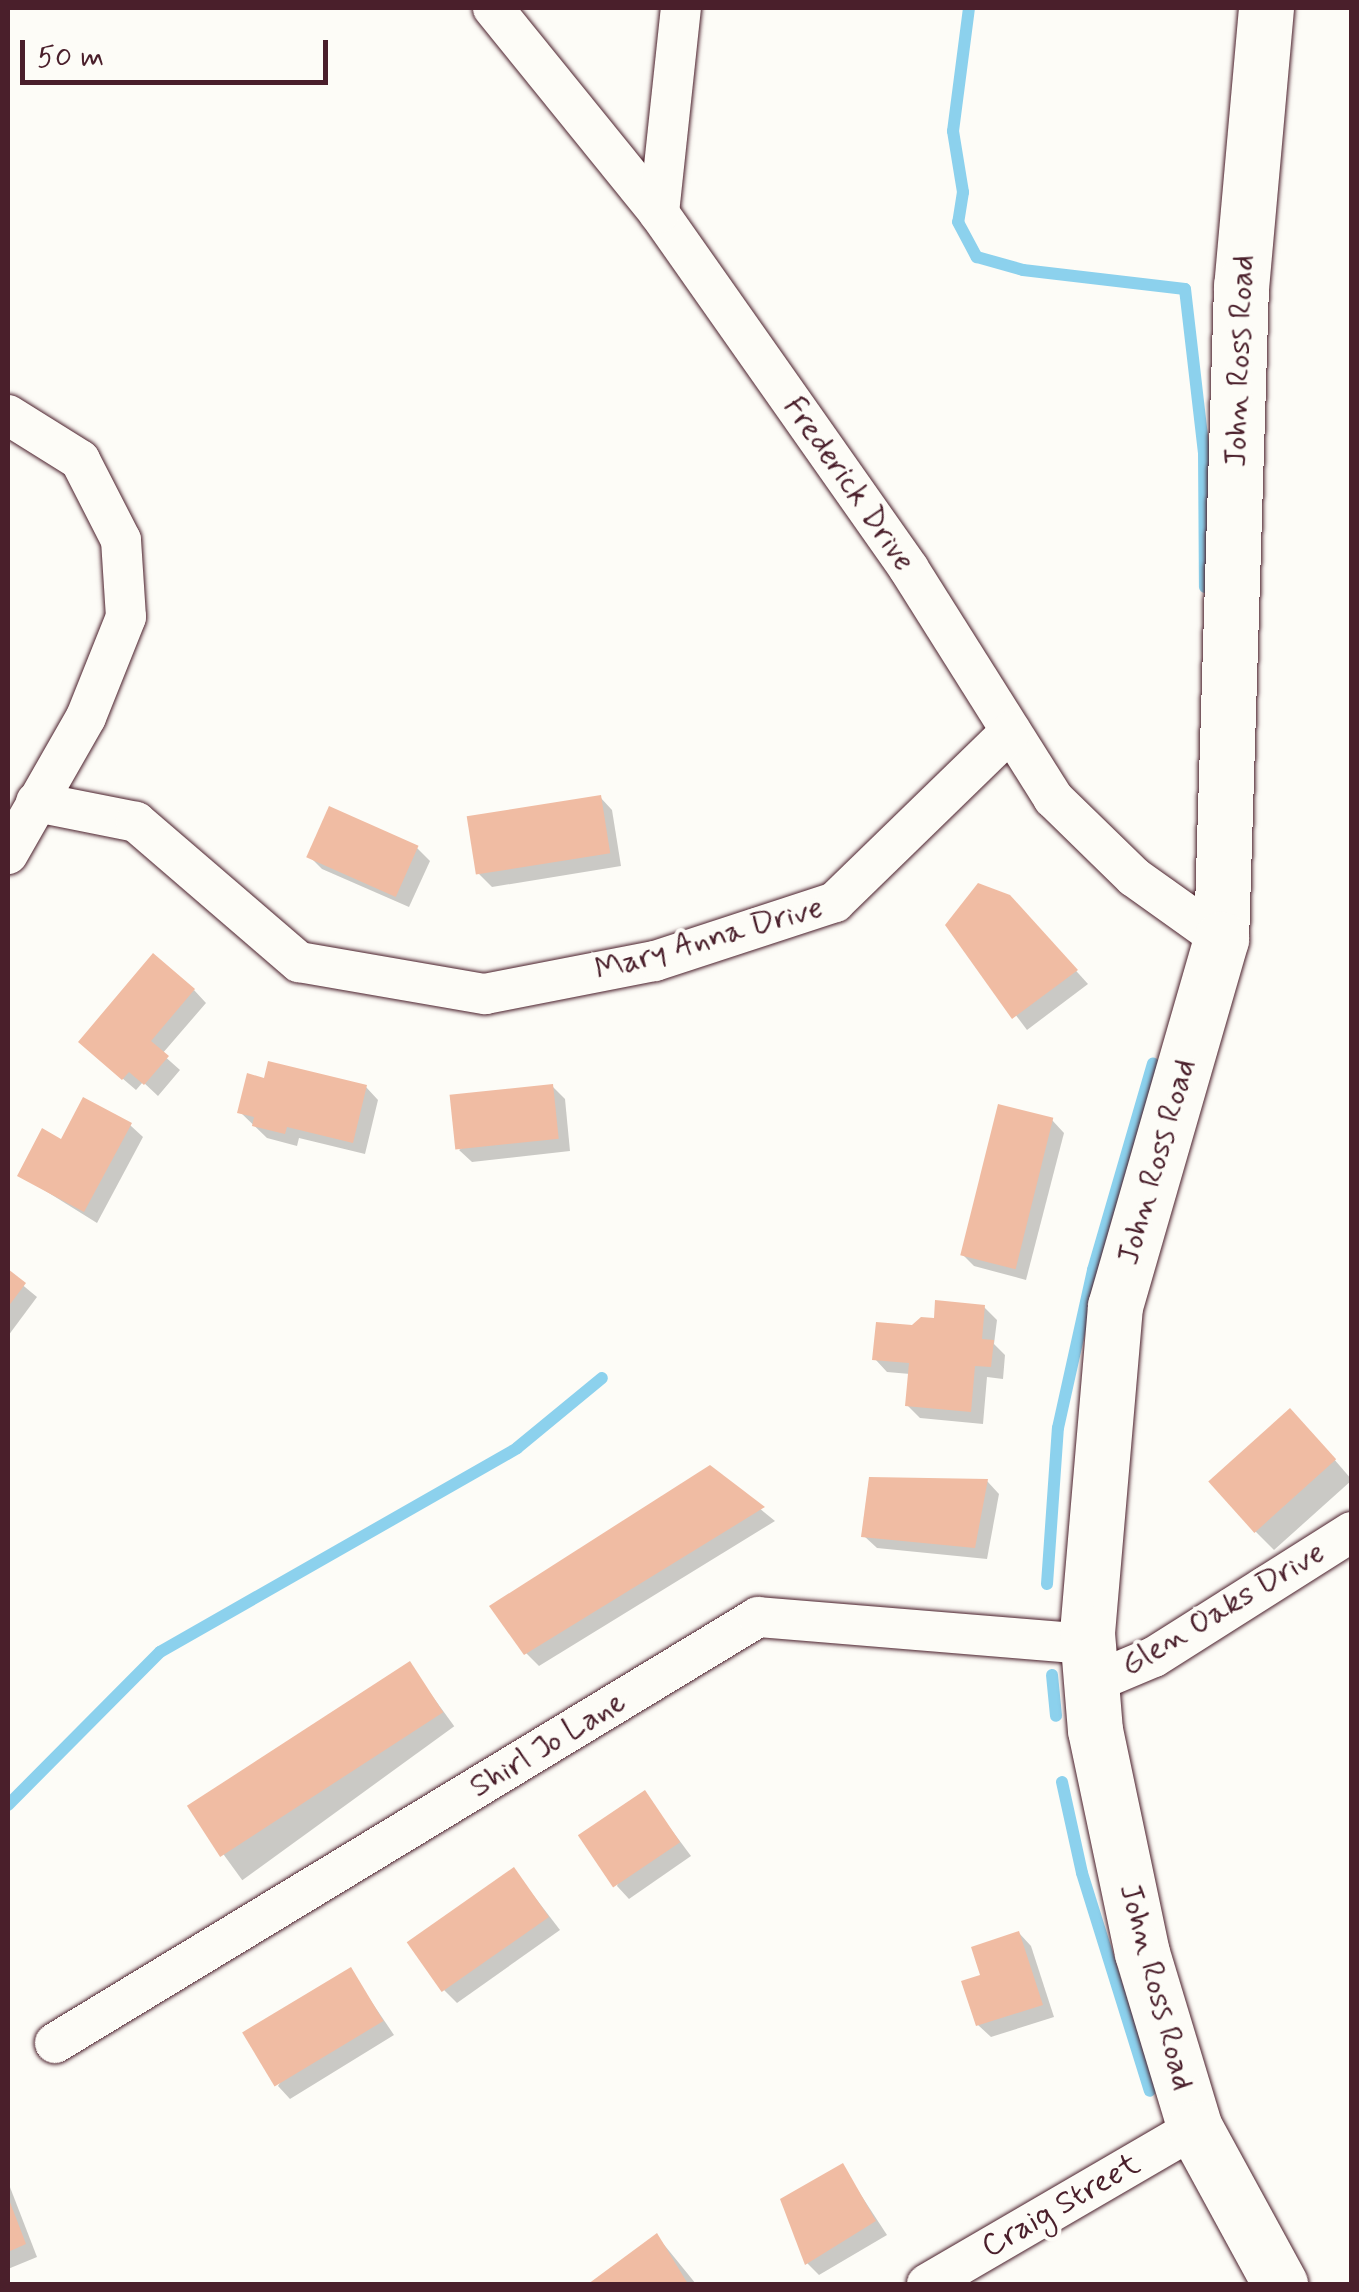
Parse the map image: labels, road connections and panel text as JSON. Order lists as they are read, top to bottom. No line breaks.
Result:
{"streets":{"street":["John Ross Road","Frederick Drive","Mary Anna Drive","Glen Oaks Drive","Shirl Jo Lane","Craig Street"]},"crossings":[["John Ross Road","Frederick Drive"],["John Ross Road","Glen Oaks Drive"],["John Ross Road","Shirl Jo Lane"],["John Ross Road","Craig Street"],["Frederick Drive","Mary Anna Drive"],["Glen Oaks Drive","Shirl Jo Lane"]],"scale_bar":"50 m"}
